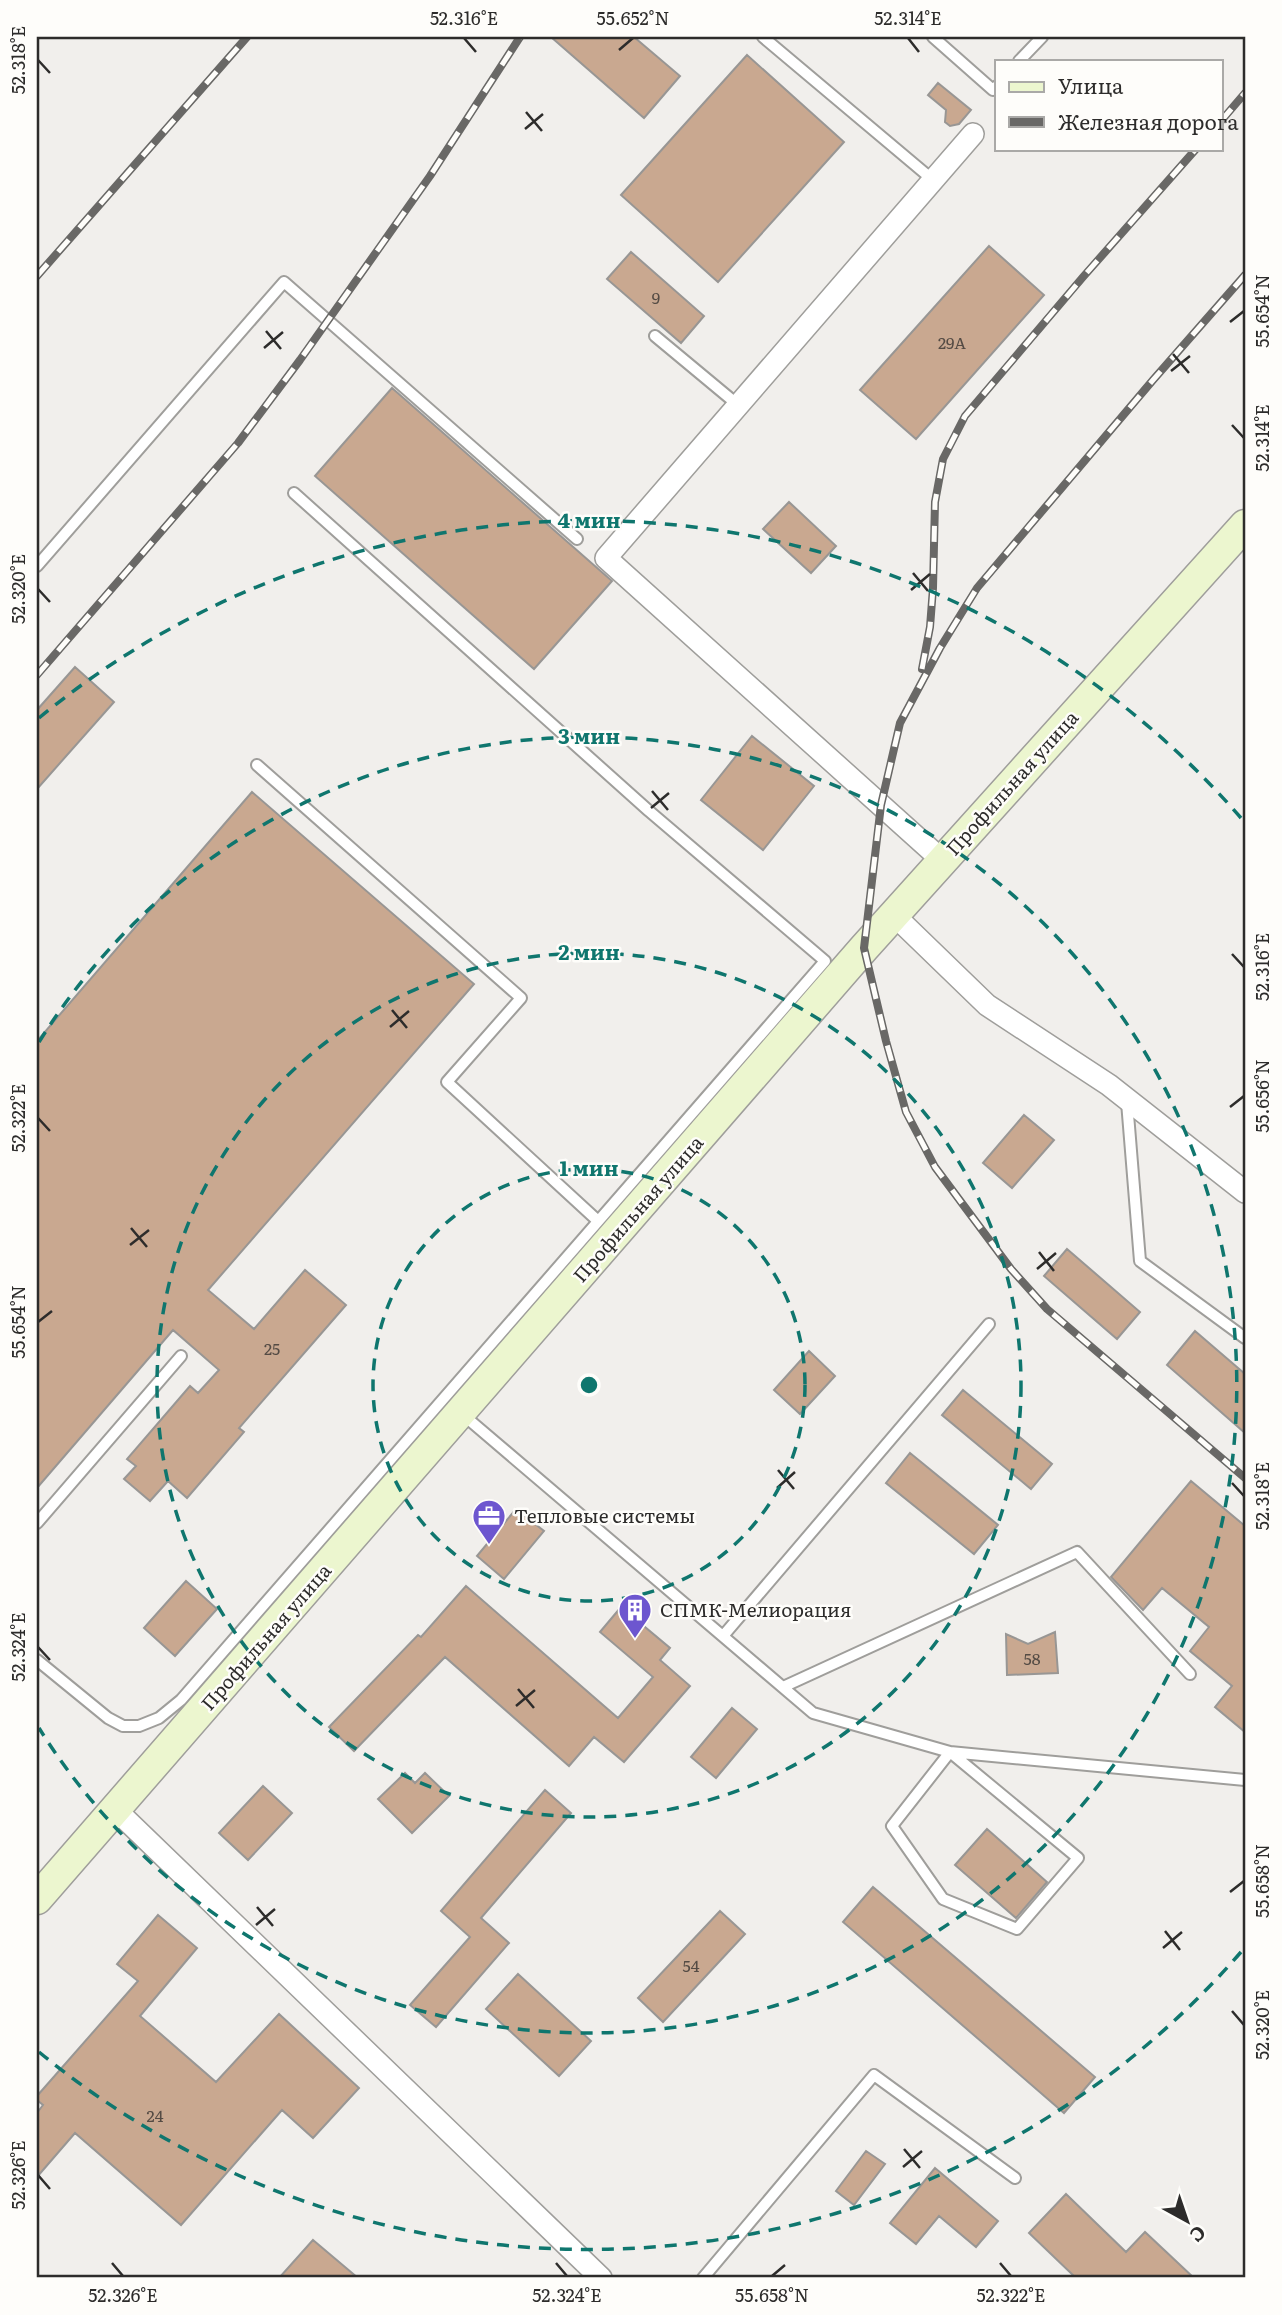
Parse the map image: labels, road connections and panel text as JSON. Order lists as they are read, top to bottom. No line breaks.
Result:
{"streets":{"street":["Профильная улица"]},"places":{"office":["Тепловые системы"],"building":["СПМК-Мелиорация"]},"house_numbers":["9","29А","25","58","54","24"],"legend":["Улица","Железная дорога"],"north":"bottom right","coordinates":["52.316°E","55.652°N","52.314°E","52.318°E","55.654°N","52.320°E","55.656°N","52.322°E","52.324°E","55.658°N","52.326°E"],"rings":["4 мин","3 мин","2 мин","1 мин"]}
